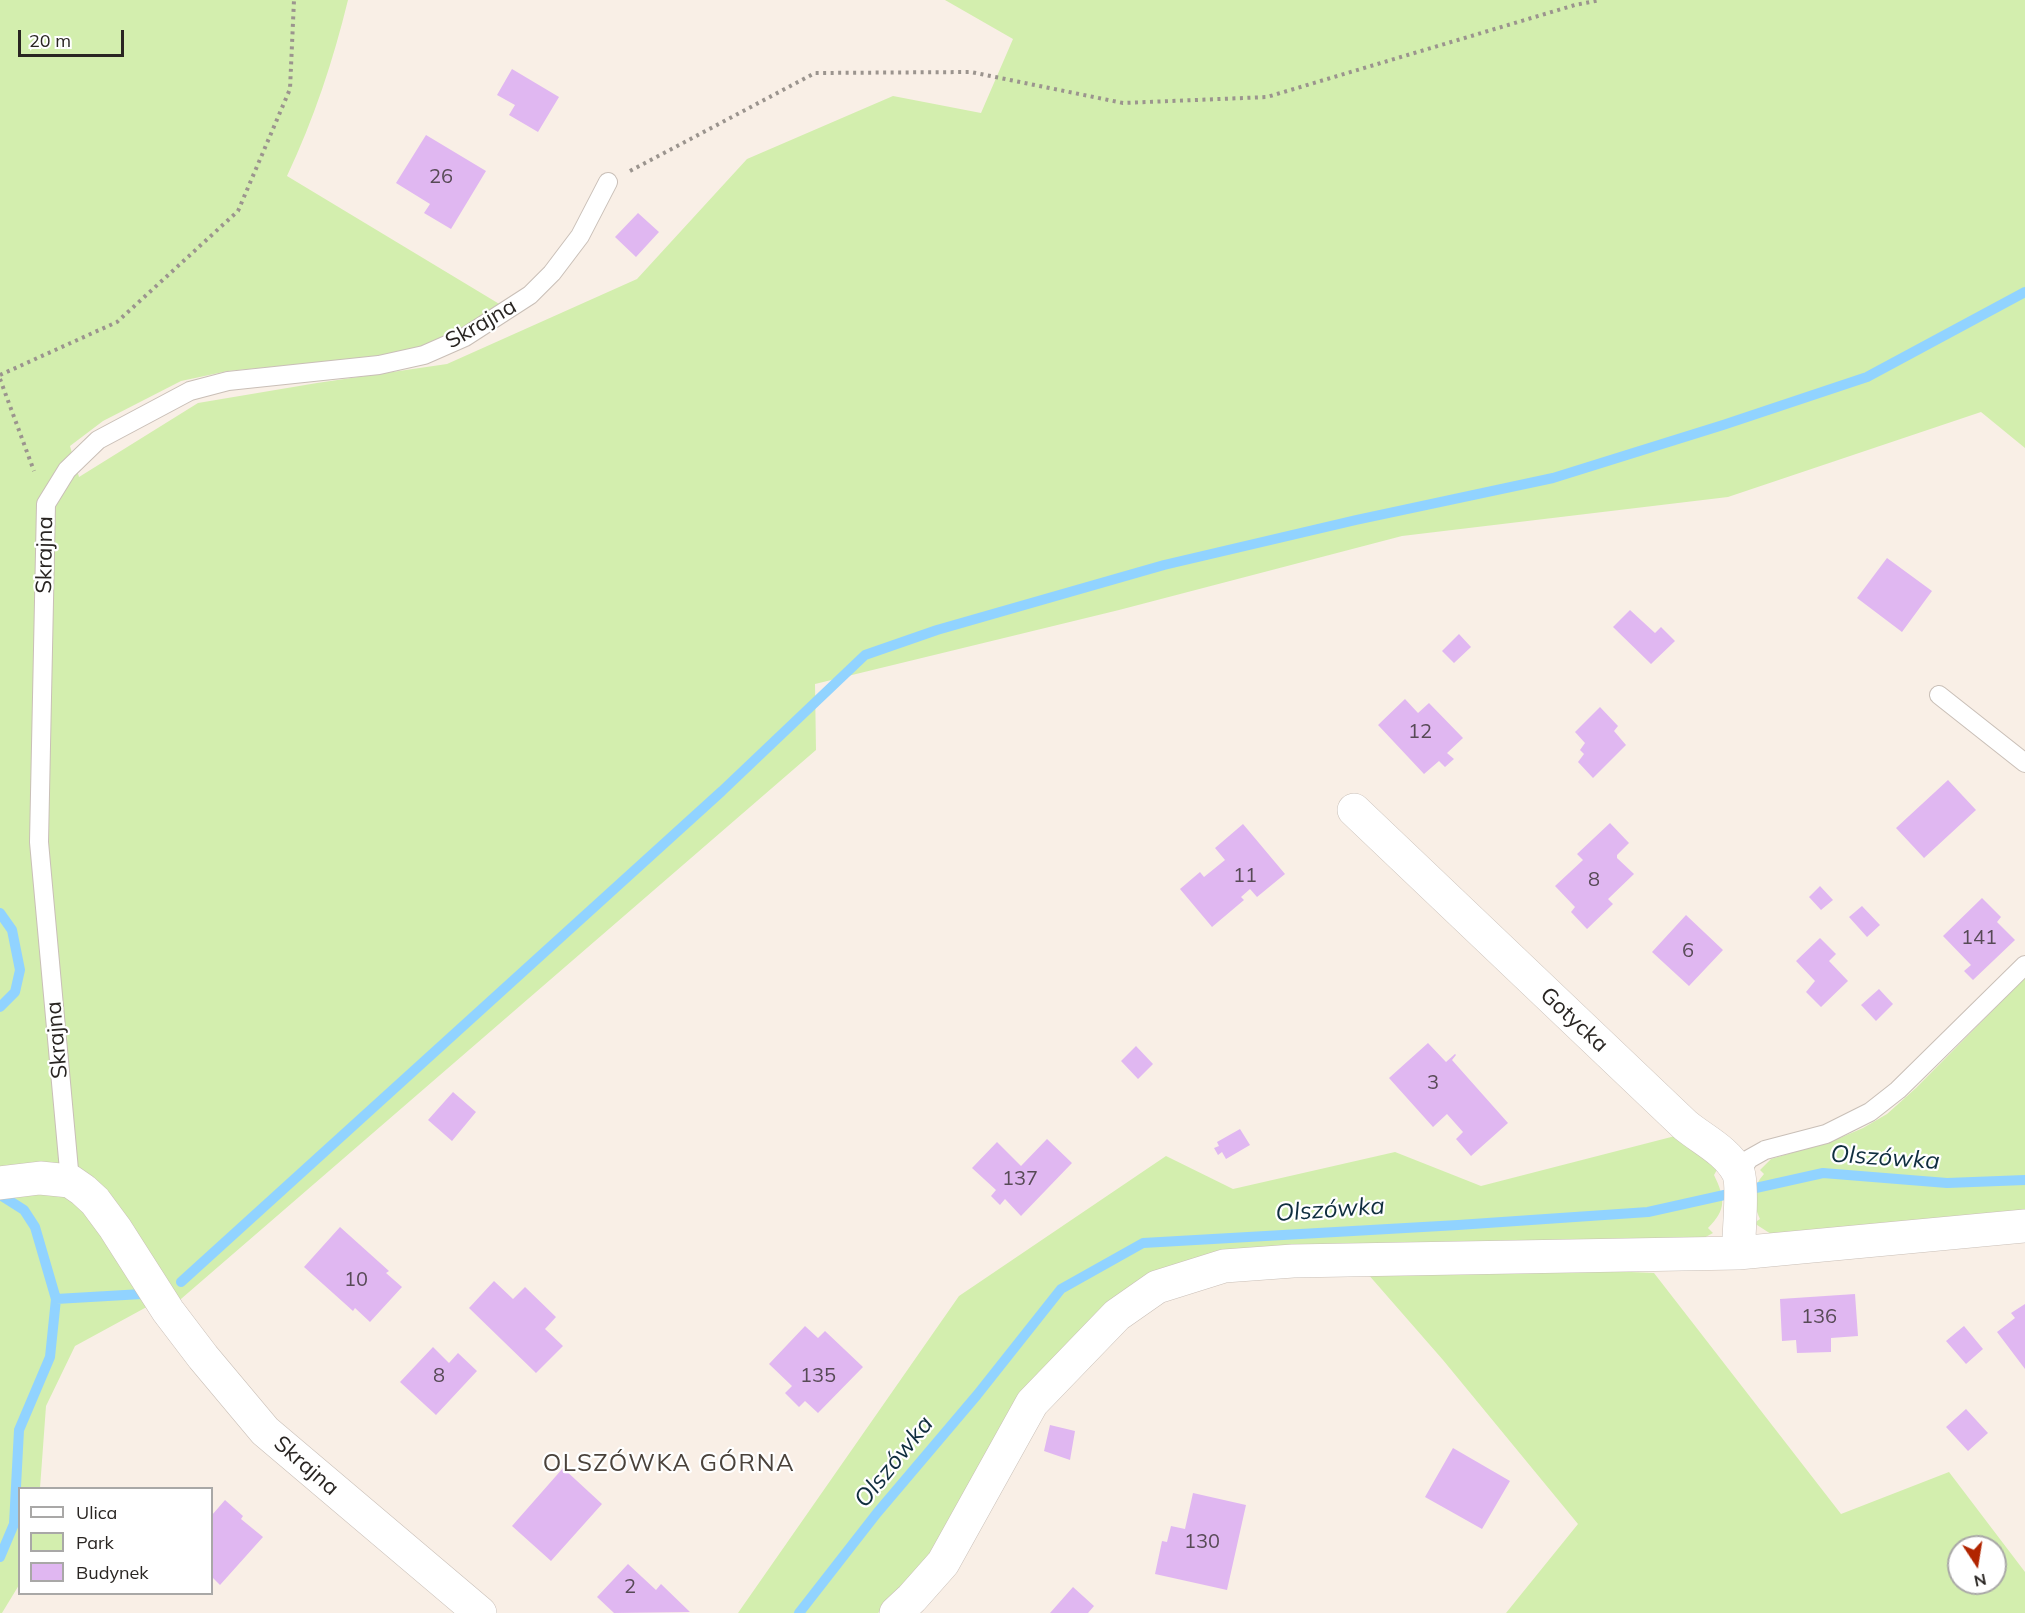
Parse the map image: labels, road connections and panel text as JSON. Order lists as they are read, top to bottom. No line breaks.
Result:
{"streets":{"street":["Skrajna","Gotycka"]},"districts":["OLSZÓWKA GÓRNA"],"water":["Olszówka"],"house_numbers":["26","12","11","8","141","6","3","137","10","136","8","135","130","2"],"legend":["Ulica","Park","Budynek"],"scale_bar":"20 m","north":"bottom"}
